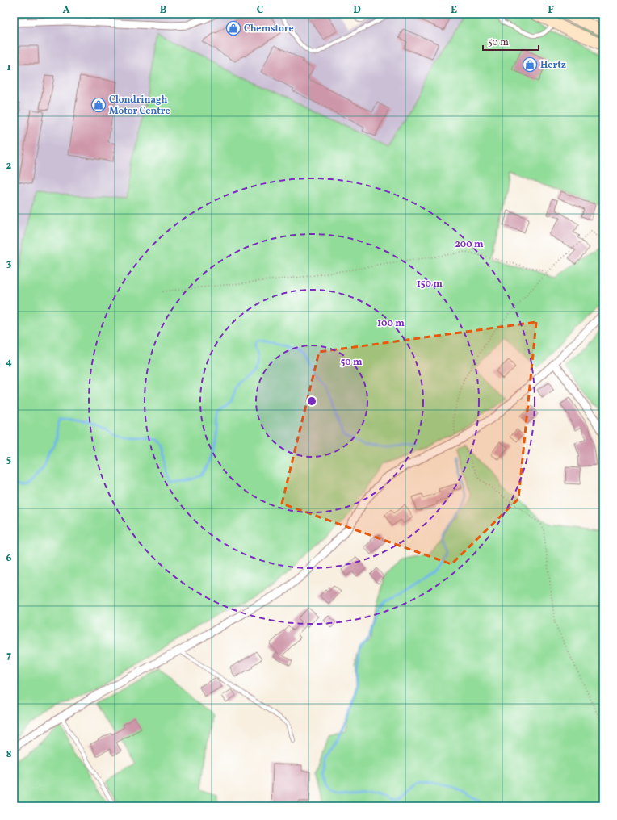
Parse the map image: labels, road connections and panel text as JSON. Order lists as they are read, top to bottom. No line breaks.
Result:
{"places":{"shop":["Chemstore","Hertz","Clondrinagh Motor Centre"]},"scale_bar":"50 m","grid":{"columns":["A","B","C","D","E","F"],"rows":["1","2","3","4","5","6","7","8"]},"rings":["200 m","150 m","100 m","50 m"]}
